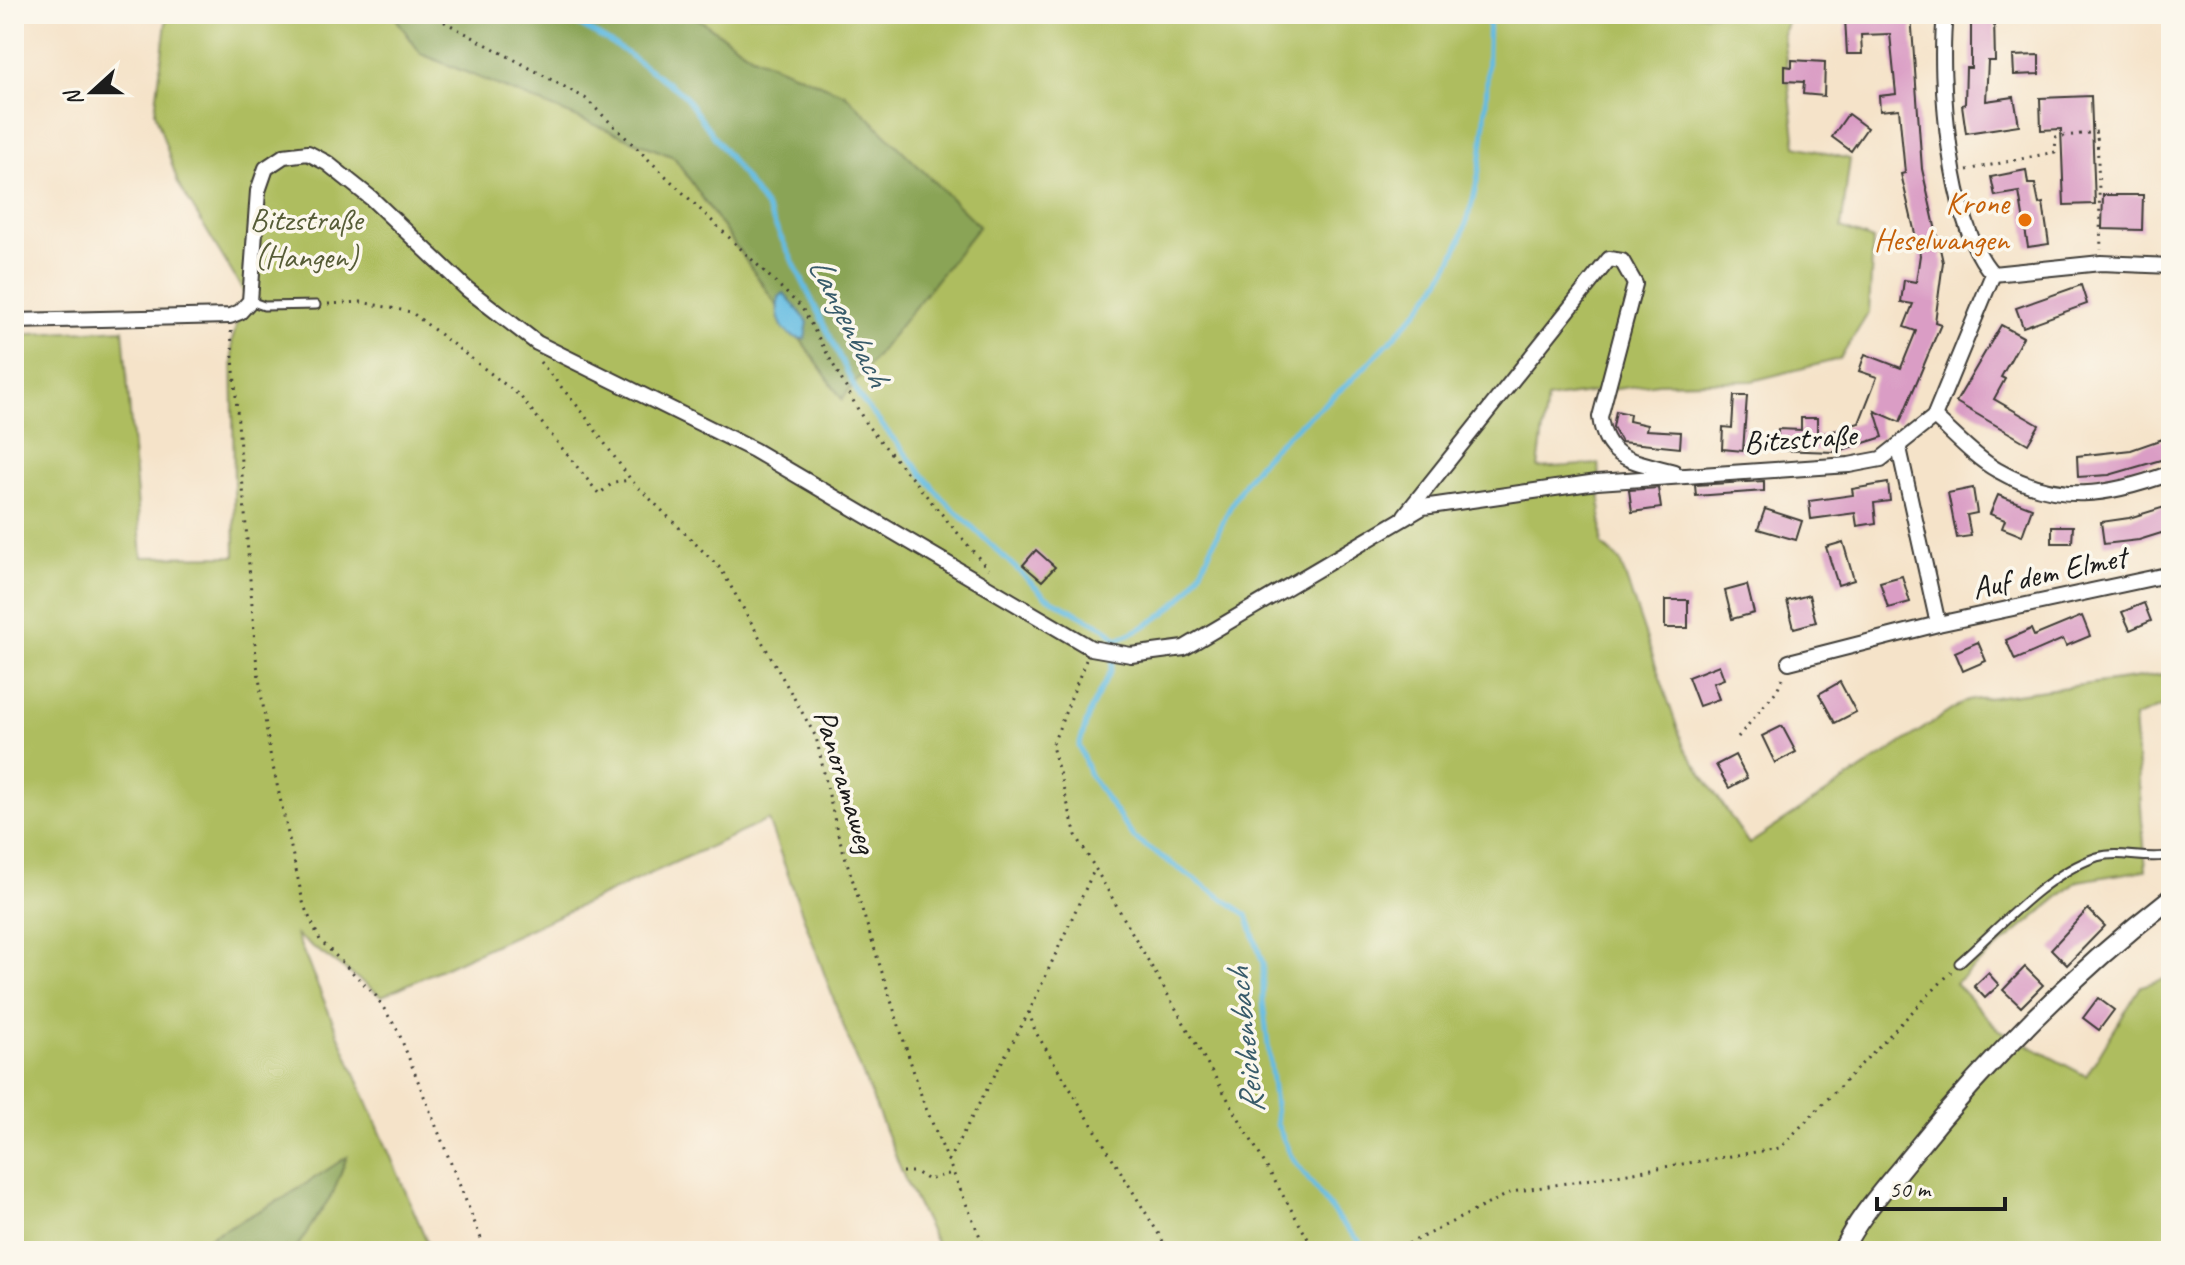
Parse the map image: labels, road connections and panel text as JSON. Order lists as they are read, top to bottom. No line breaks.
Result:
{"streets":{"street":["Bitzstraße","Auf dem Elmet"],"path":["Panoramaweg"]},"crossings":[["Bitzstraße","Auf dem Elmet"]],"water":["Langenbach","Reichenbach"],"parks":["Bitzstraße (Hangen)"],"places":["Krone Heselwangen"],"scale_bar":"50 m","north":"left"}
